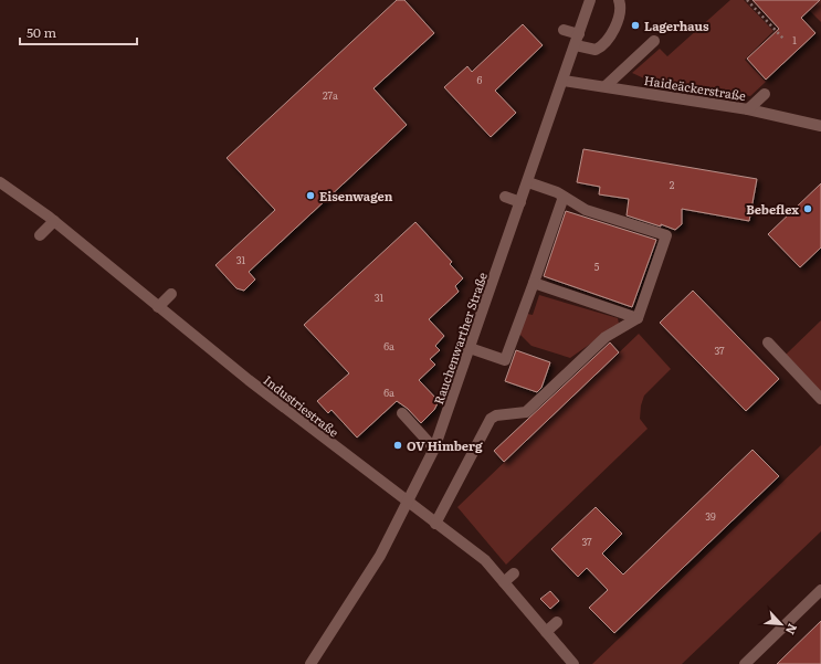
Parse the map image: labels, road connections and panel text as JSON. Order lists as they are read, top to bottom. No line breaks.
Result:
{"streets":{"street":["Haideäckerstraße","Rauchenwarther Straße","Industriestraße"]},"crossings":[["Haideäckerstraße","Rauchenwarther Straße"],["Rauchenwarther Straße","Industriestraße"]],"places":["Lagerhaus","Eisenwagen","Bebeflex","OV Himberg"],"house_numbers":["1","6","27a","2","31","5","31","6a","37","6a","39","37"],"scale_bar":"50 m","north":"bottom right"}
